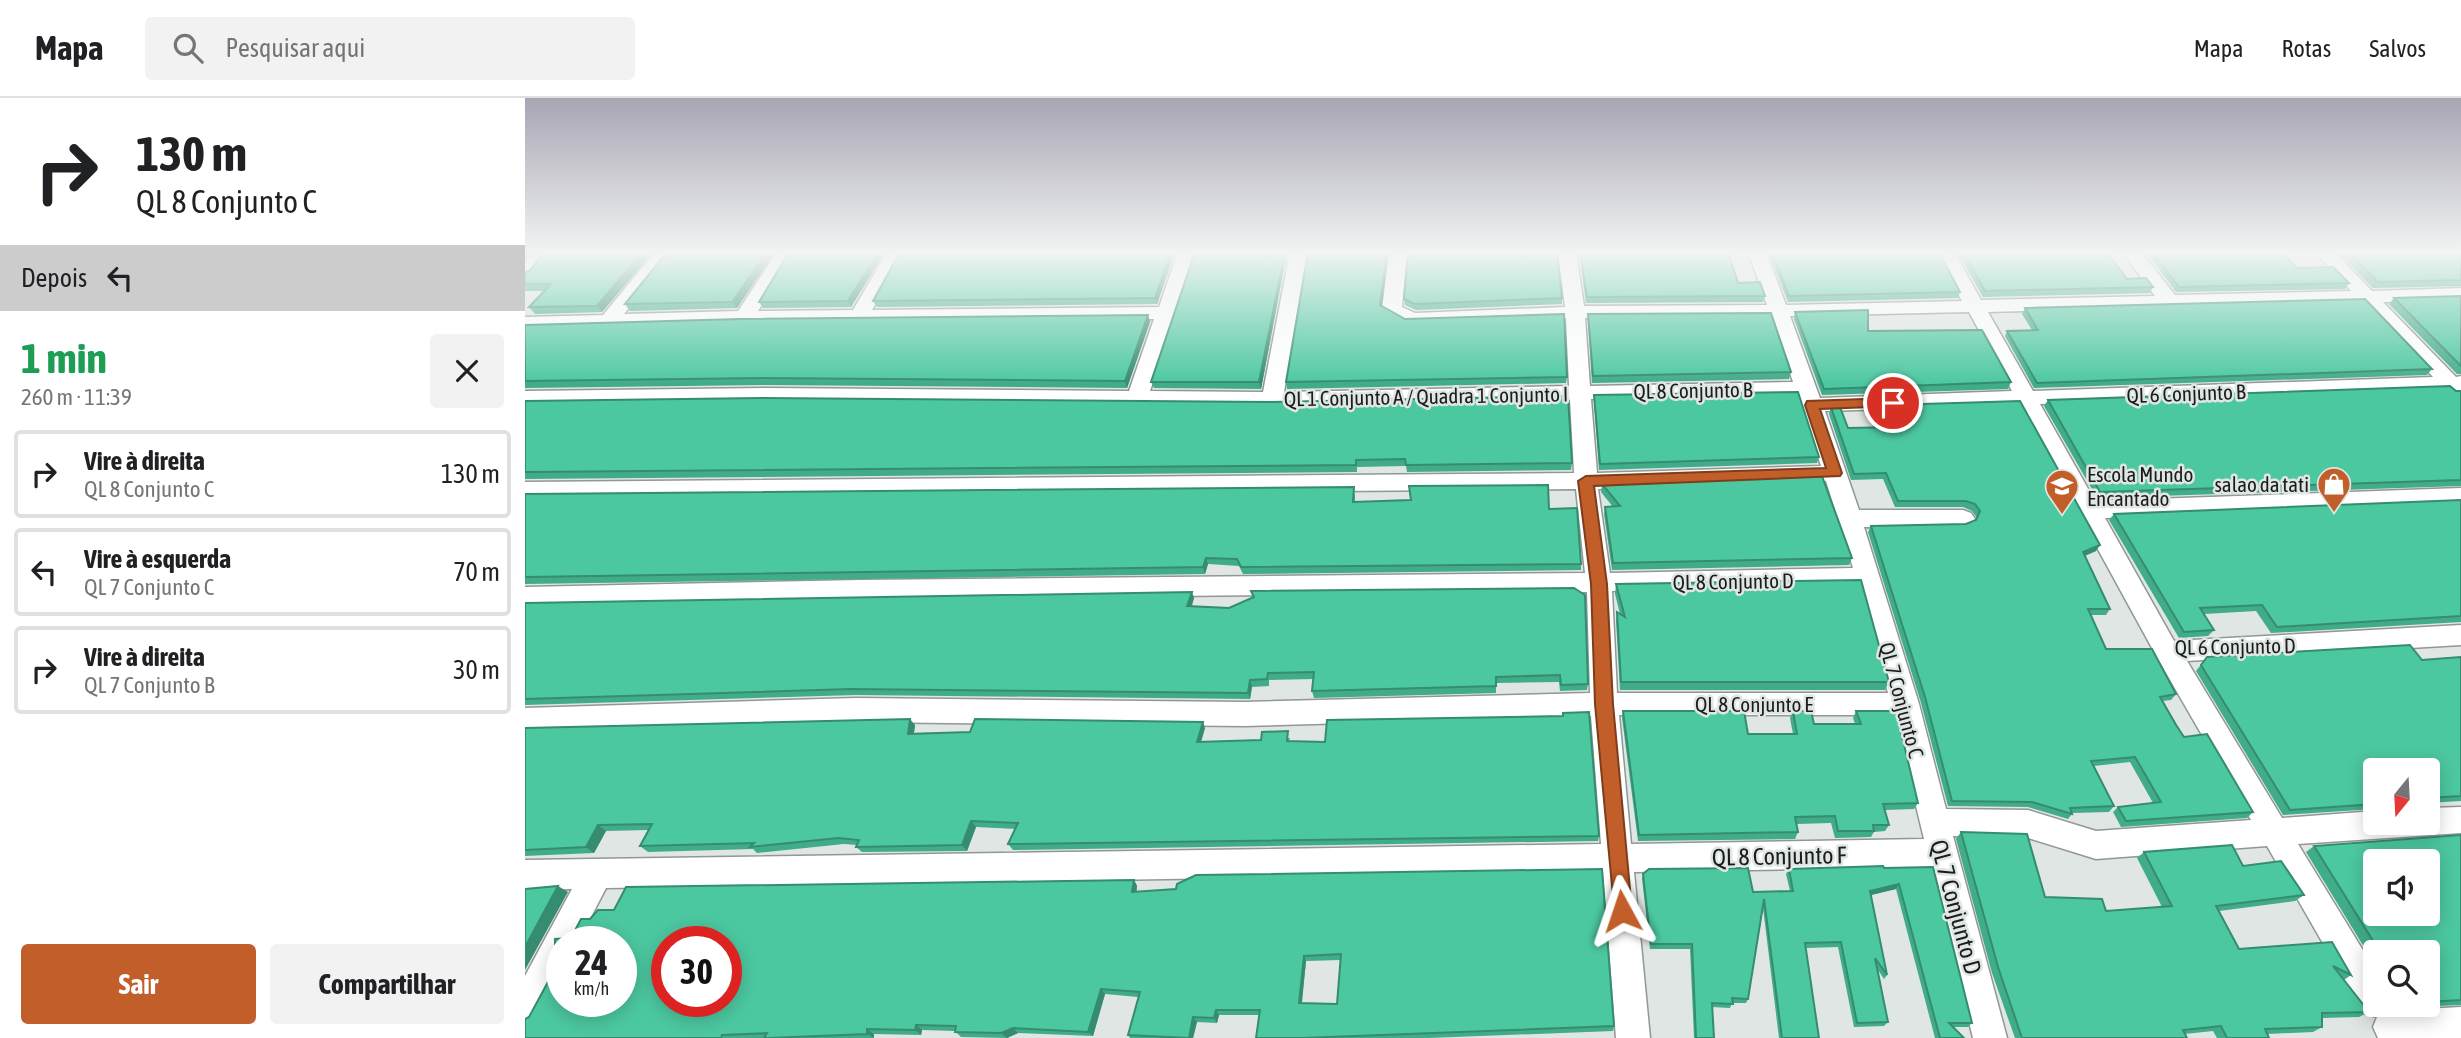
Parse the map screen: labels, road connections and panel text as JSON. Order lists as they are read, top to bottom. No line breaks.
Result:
{"streets":{"street":["QL 8 Conjunto B","QL 6 Conjunto B","QL 1 Conjunto A / Quadra 1 Conjunto I","QL 8 Conjunto D","QL 6 Conjunto D","QL 7 Conjunto C","QL 8 Conjunto E","QL 8 Conjunto F","QL 7 Conjunto D"]},"crossings":[["QL 8 Conjunto B","QL 6 Conjunto B"],["QL 8 Conjunto B","QL 1 Conjunto A / Quadra 1 Conjunto I"],["QL 6 Conjunto B","QL 6 Conjunto D"],["QL 8 Conjunto D","QL 7 Conjunto C"],["QL 7 Conjunto C","QL 8 Conjunto E"],["QL 7 Conjunto C","QL 8 Conjunto F"],["QL 7 Conjunto C","QL 7 Conjunto D"],["QL 8 Conjunto F","QL 7 Conjunto D"]],"places":{"shop":["salao da tati"],"school or university":["Escola Mundo Encantado"]},"north":"bottom","page":{"header":"Mapa","search":"Pesquisar aqui","nav":["Mapa","Rotas","Salvos"],"turn":["130 m","QL 8 Conjunto C"],"then":"Depois","heading":["1 min","260 m · 11:39"],"list":[{"name":"Vire à direita","note":"QL 8 Conjunto C","value":"130 m"},{"name":"Vire à esquerda","note":"QL 7 Conjunto C","value":"70 m"},{"name":"Vire à direita","note":"QL 7 Conjunto B","value":"30 m"}],"speed":"24 km/h","limit":"30","buttons":["Sair","Compartilhar"]}}
